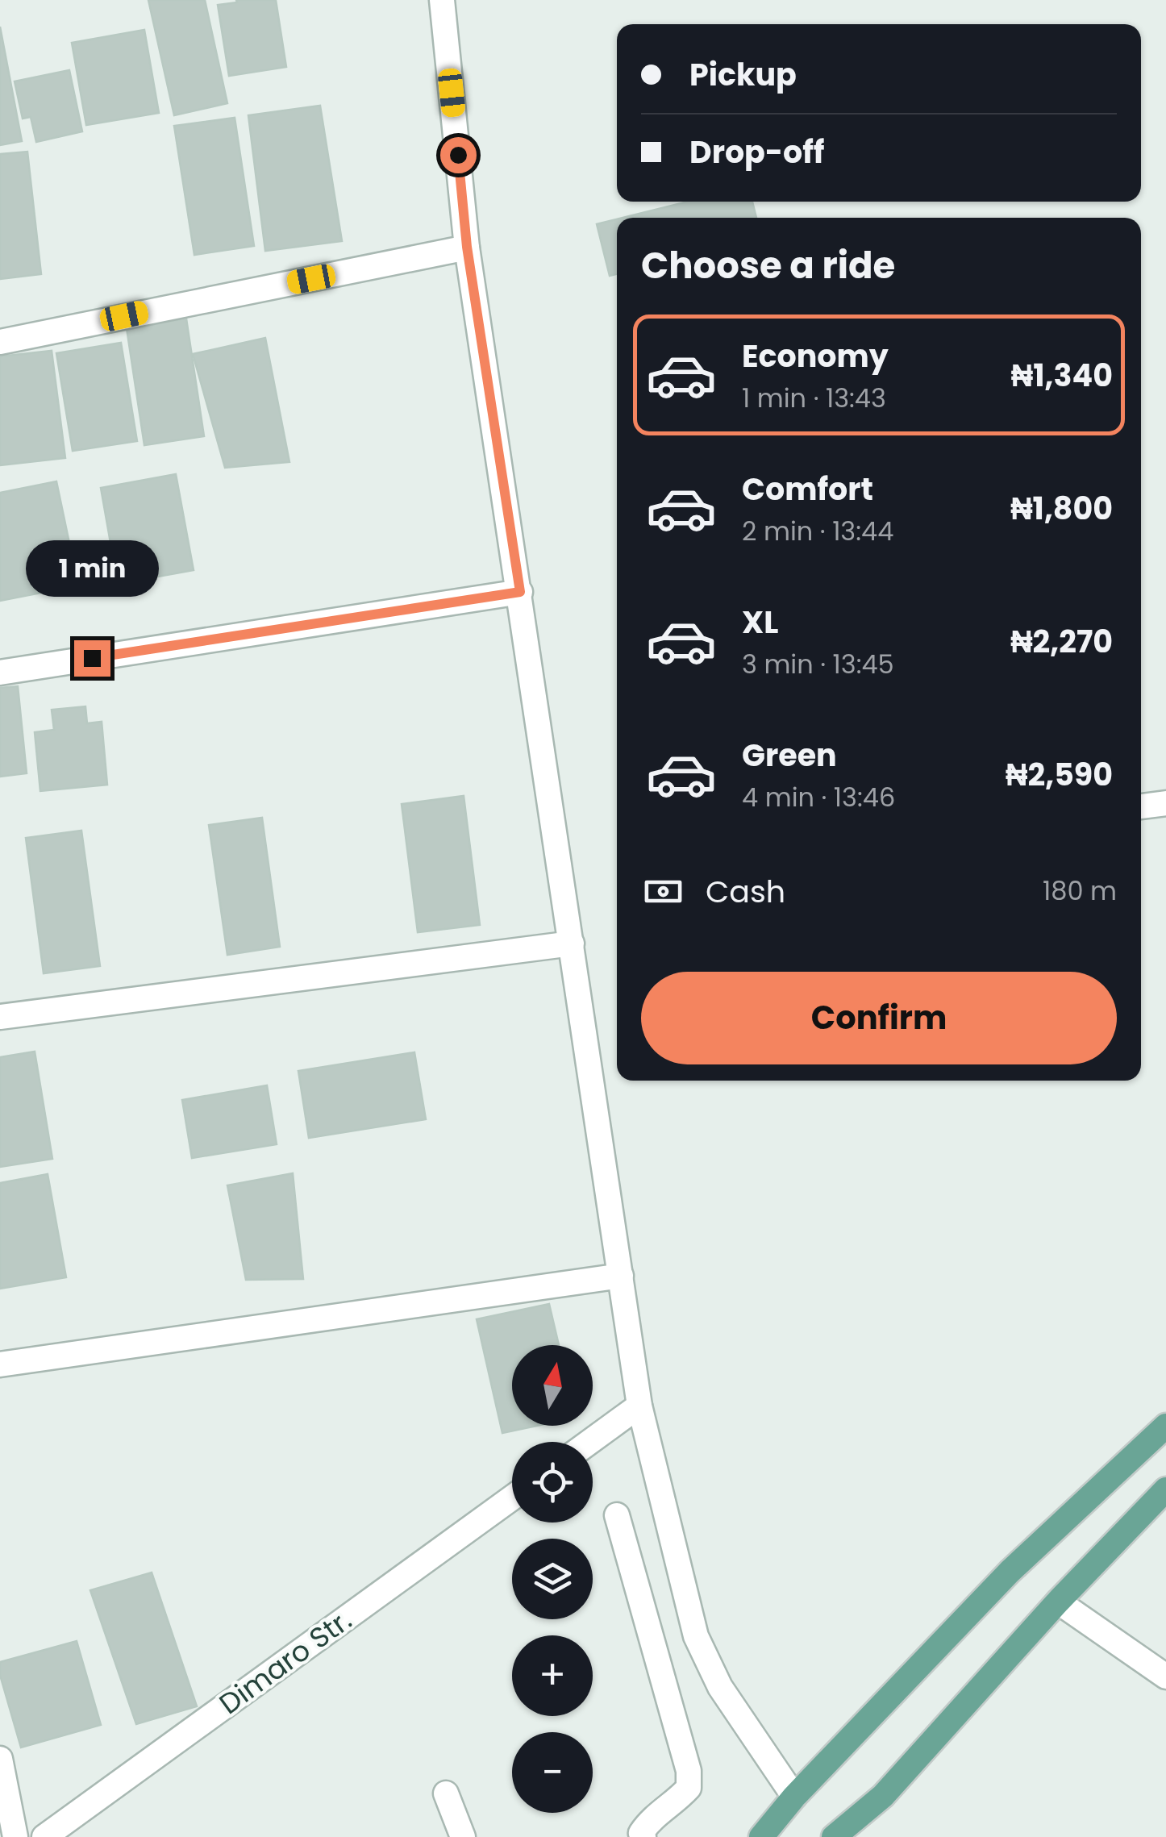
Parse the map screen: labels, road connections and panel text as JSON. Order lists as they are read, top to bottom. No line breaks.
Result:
{"streets":{"street":["Dimaro Str."]},"north":"top","page":{"banner":["Pickup","Drop-off"],"heading":"Choose a ride","list":[{"name":"Economy","note":"1 min · 13:43","value":"₦1,340"},{"name":"Comfort","note":"2 min · 13:44","value":"₦1,800"},{"name":"XL","note":"3 min · 13:45","value":"₦2,270"},{"name":"Green","note":"4 min · 13:46","value":"₦2,590"}],"bubble":"1 min","pay":["Cash","180 m"],"buttons":"Confirm","map_buttons":["+","−"]}}
